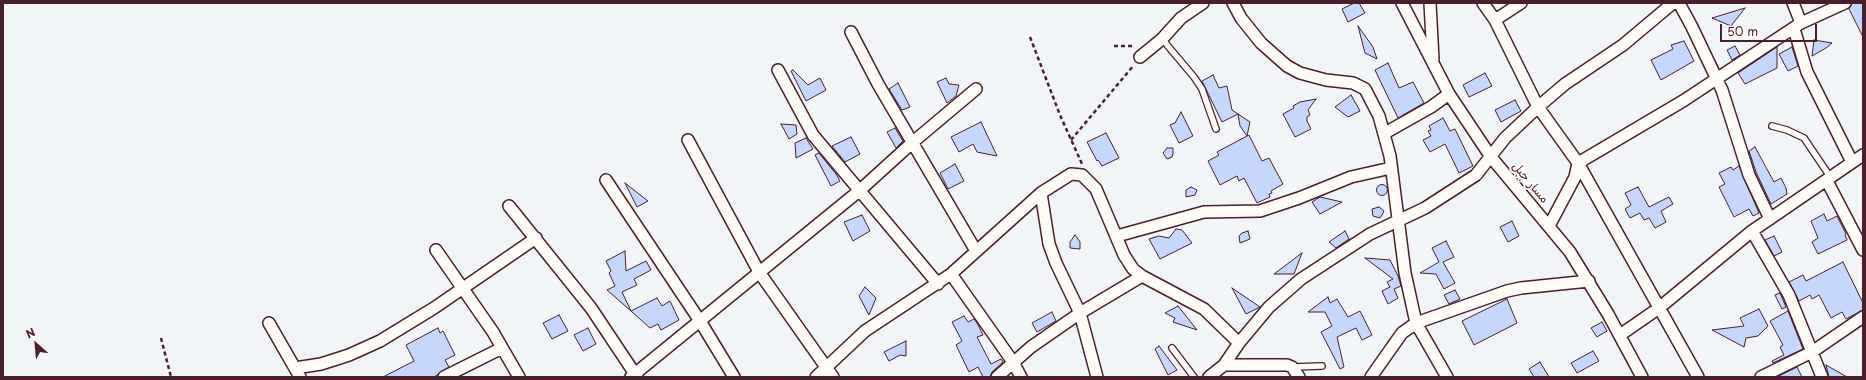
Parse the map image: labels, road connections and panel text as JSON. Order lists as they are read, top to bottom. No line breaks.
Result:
{"streets":{"street":["مسار جبل"]},"scale_bar":"50 m","north":"top left"}
